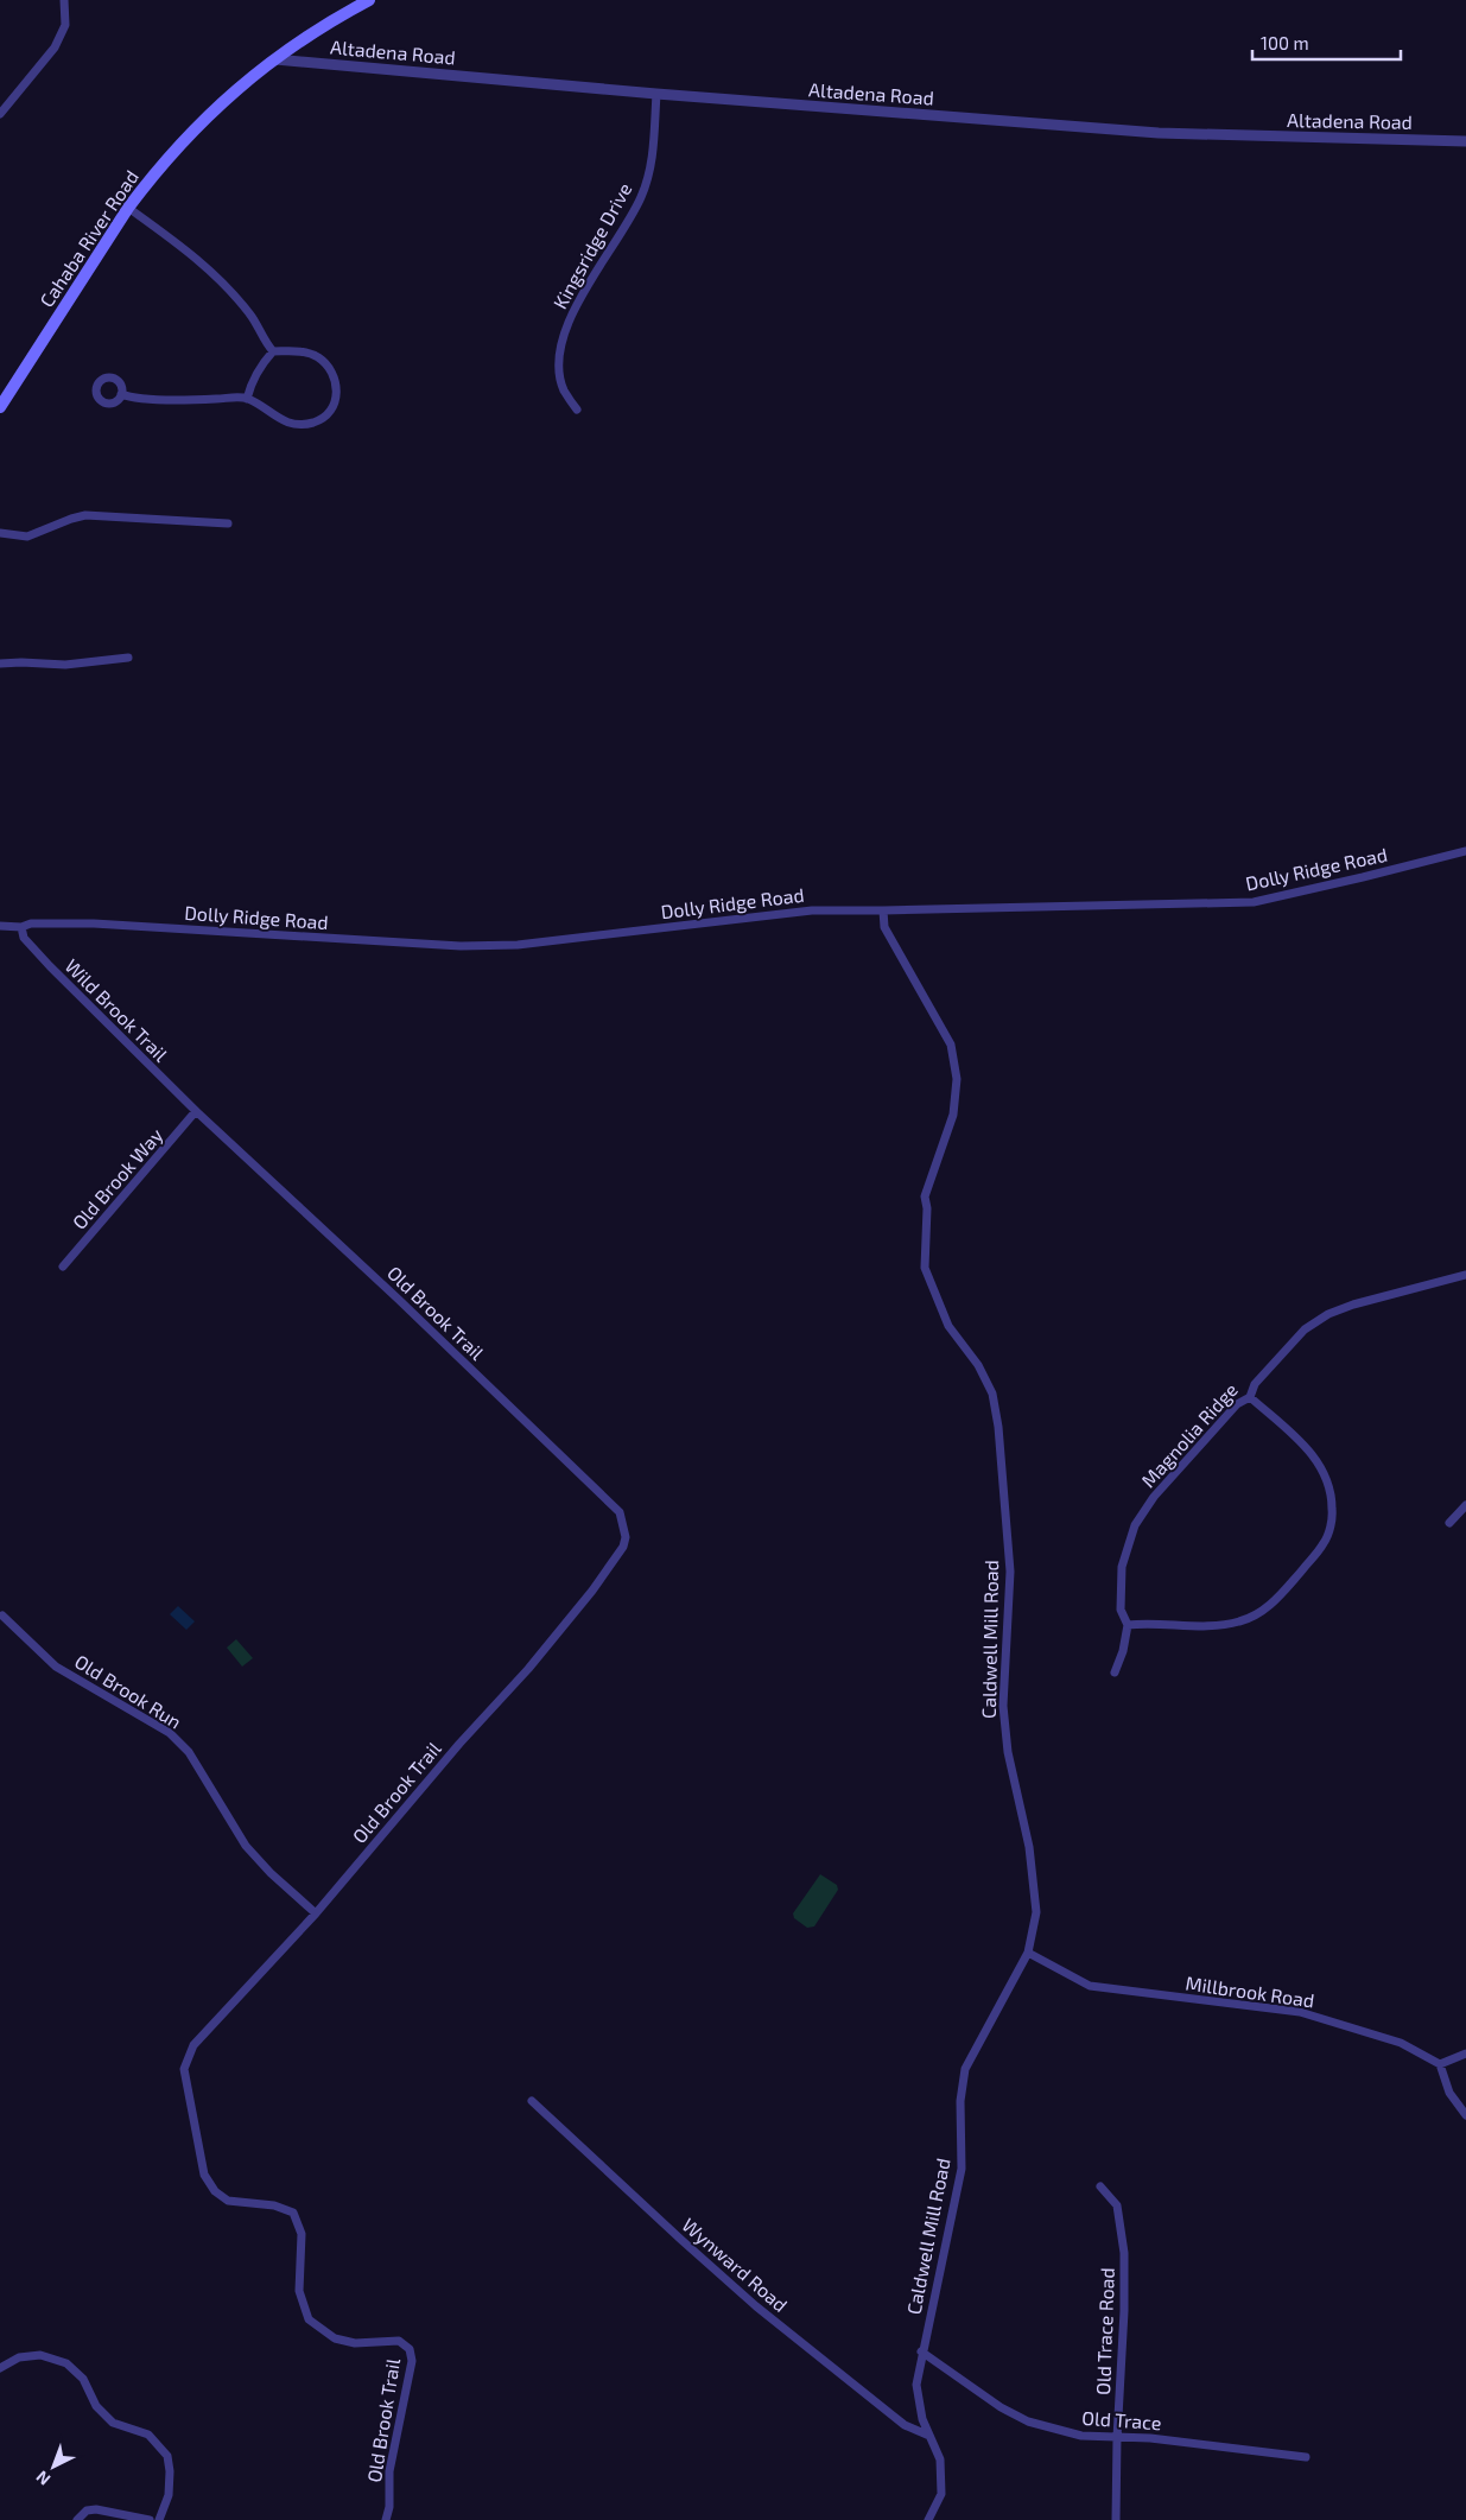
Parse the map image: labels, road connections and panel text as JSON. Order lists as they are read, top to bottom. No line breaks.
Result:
{"streets":{"main road":["Cahaba River Road"],"street":["Altadena Road","Kingsridge Drive","Dolly Ridge Road","Wild Brook Trail","Old Brook Way","Old Brook Trail","Magnolia Ridge","Caldwell Mill Road","Old Brook Run","Millbrook Road","Wynward Road","Old Trace Road","Old Trace"]},"crossings":[["Altadena Road","Cahaba River Road"],["Altadena Road","Kingsridge Drive"],["Dolly Ridge Road","Wild Brook Trail"],["Dolly Ridge Road","Caldwell Mill Road"],["Wild Brook Trail","Old Brook Way"],["Wild Brook Trail","Old Brook Trail"],["Old Brook Way","Old Brook Trail"],["Old Brook Trail","Old Brook Run"],["Caldwell Mill Road","Millbrook Road"],["Caldwell Mill Road","Wynward Road"],["Caldwell Mill Road","Old Trace"],["Old Trace Road","Old Trace"]],"scale_bar":"100 m","north":"bottom left"}
